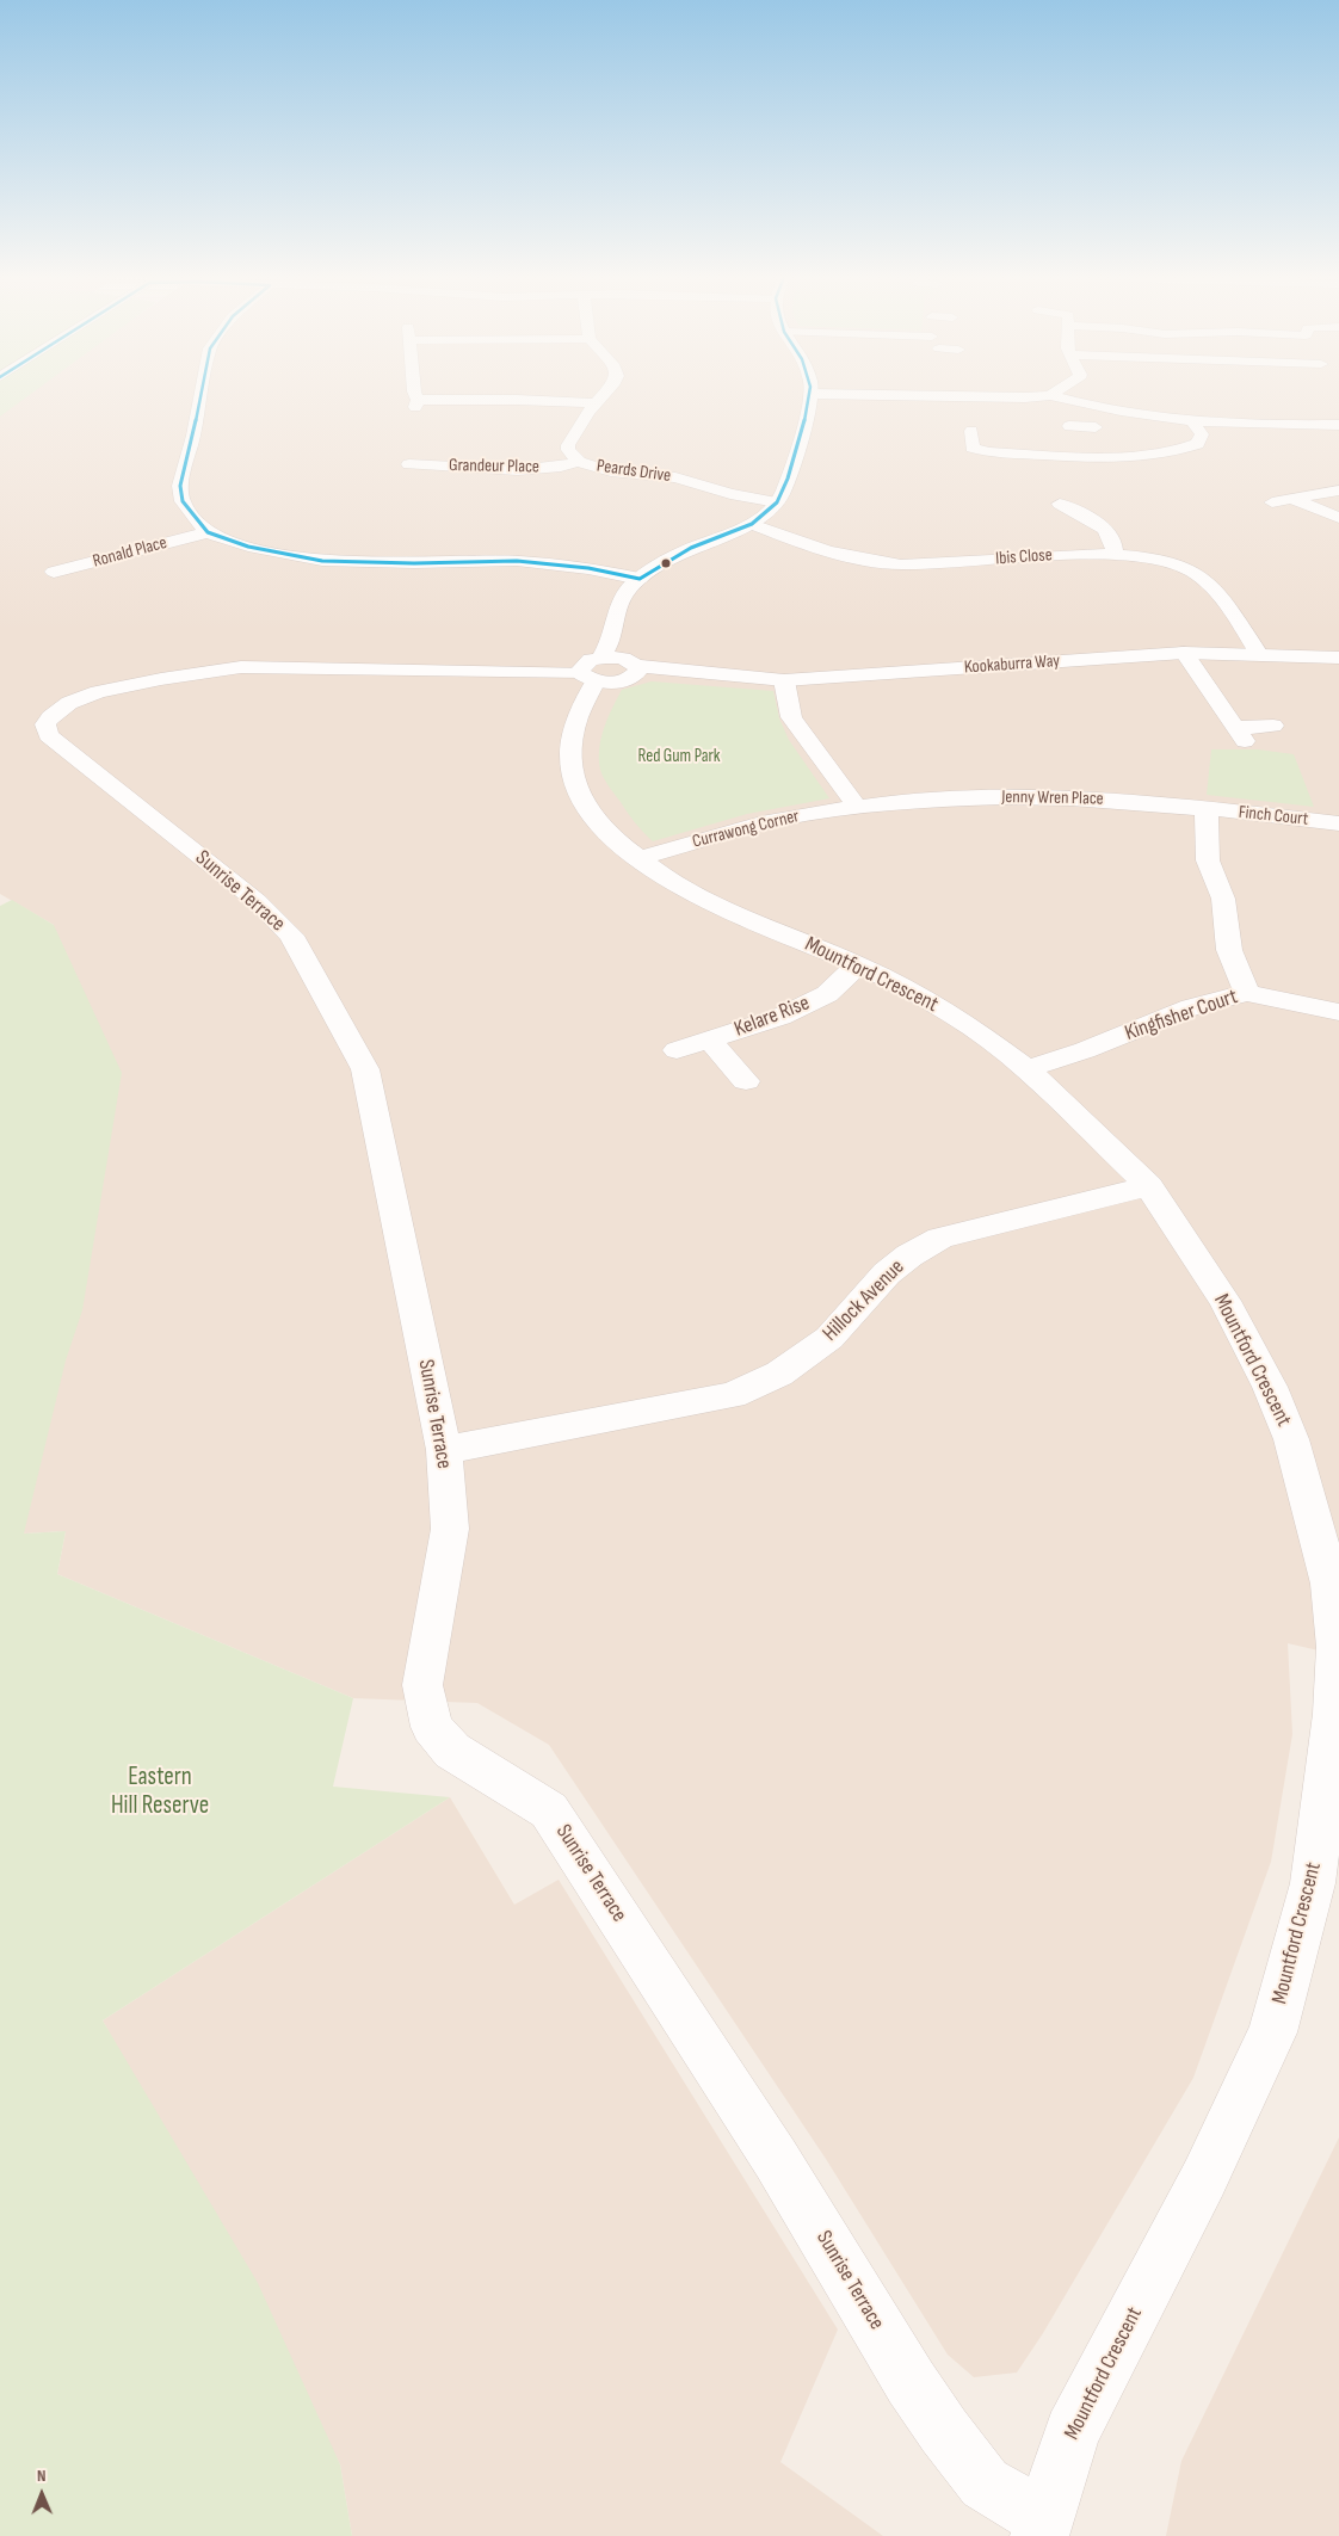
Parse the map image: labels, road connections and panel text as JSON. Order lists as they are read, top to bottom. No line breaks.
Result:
{"streets":{"street":["Grandeur Place","Peards Drive","Ronald Place","Ibis Close","Kookaburra Way","Jenny Wren Place","Finch Court","Currawong Corner","Sunrise Terrace","Mountford Crescent","Kingfisher Court","Kelare Rise","Hillock Avenue"]},"crossings":[["Grandeur Place","Peards Drive"],["Ibis Close","Kookaburra Way"],["Kookaburra Way","Sunrise Terrace"],["Kookaburra Way","Mountford Crescent"],["Jenny Wren Place","Finch Court"],["Jenny Wren Place","Currawong Corner"],["Currawong Corner","Mountford Crescent"],["Sunrise Terrace","Mountford Crescent"],["Sunrise Terrace","Hillock Avenue"],["Mountford Crescent","Kingfisher Court"],["Mountford Crescent","Kelare Rise"],["Mountford Crescent","Hillock Avenue"]],"parks":["Red Gum Park","Eastern Hill Reserve"],"north":"top"}
